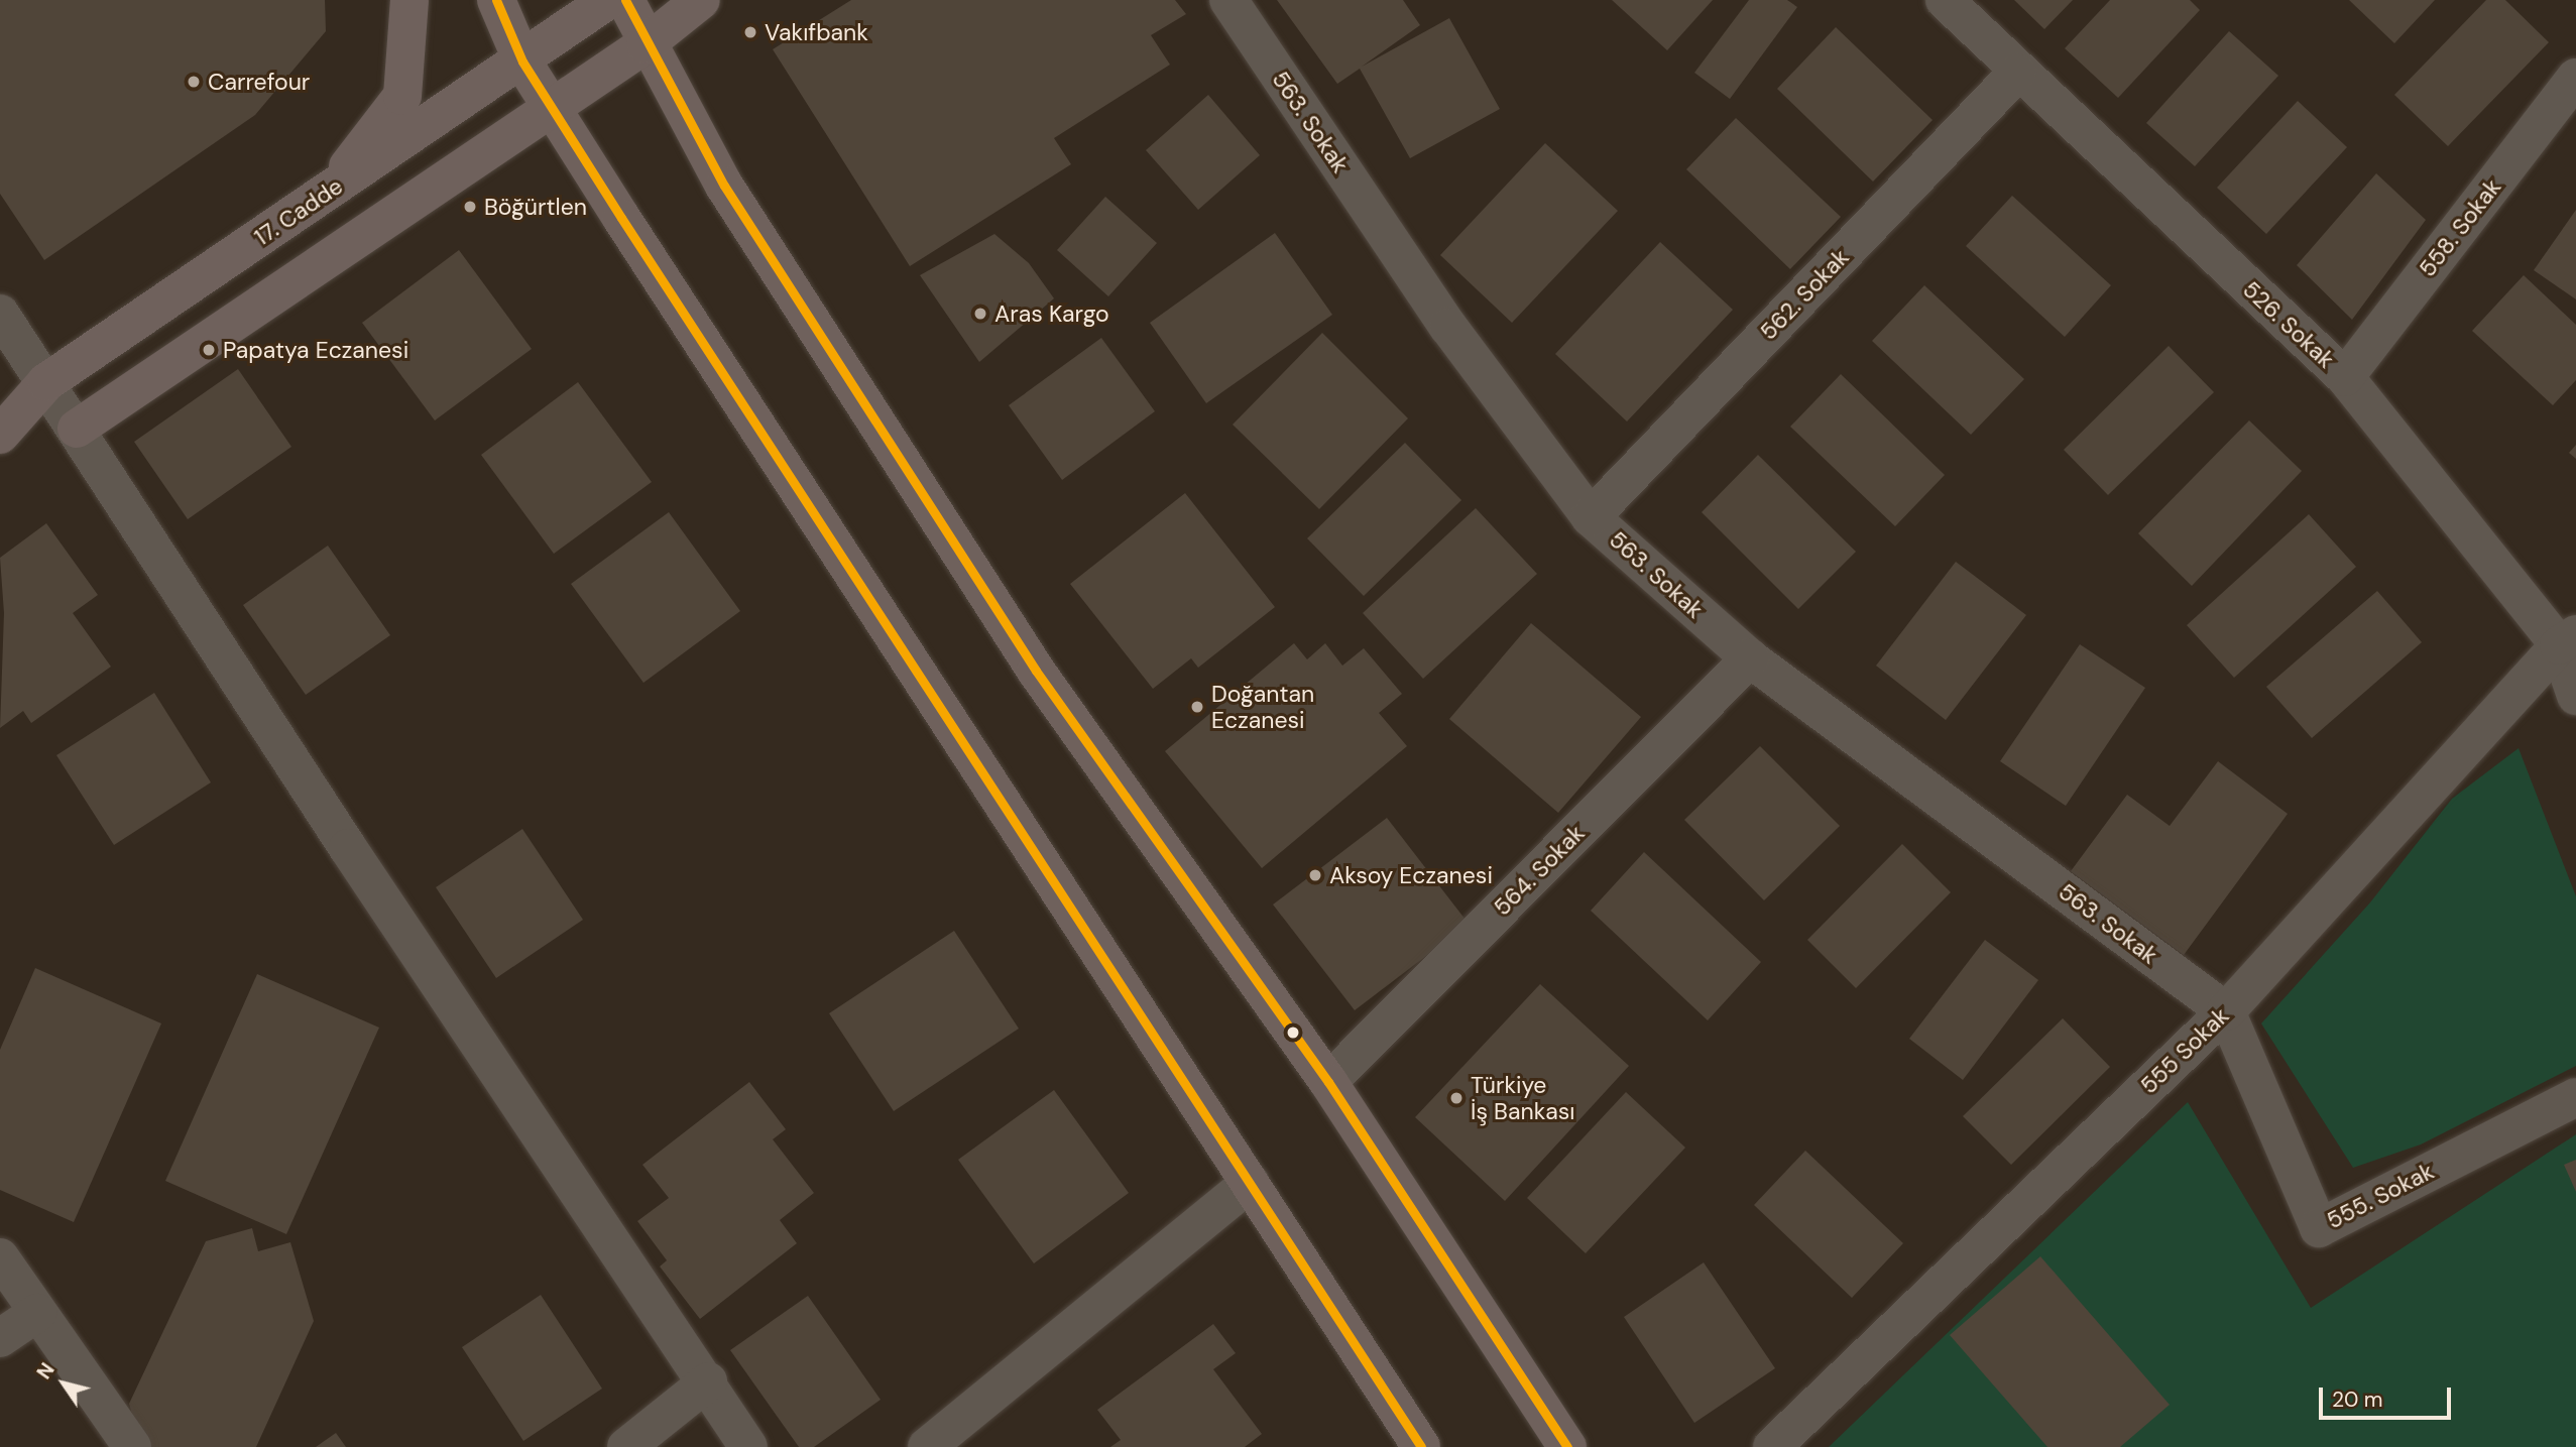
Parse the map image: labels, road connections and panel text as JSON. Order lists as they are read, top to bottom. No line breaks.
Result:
{"streets":{"main road":["17. Cadde"],"street":["563. Sokak","558. Sokak","562. Sokak","526. Sokak","564. Sokak","555 Sokak","555. Sokak"]},"crossings":[["563. Sokak","562. Sokak"],["563. Sokak","564. Sokak"],["563. Sokak","555 Sokak"],["563. Sokak","555. Sokak"],["558. Sokak","526. Sokak"],["562. Sokak","526. Sokak"],["526. Sokak","555 Sokak"],["555 Sokak","555. Sokak"]],"places":["Vakıfbank","Carrefour","Böğürtlen","Aras Kargo","Papatya Eczanesi","Doğantan Eczanesi","Aksoy Eczanesi","Türkiye İş Bankası"],"scale_bar":"20 m","north":"top left"}
